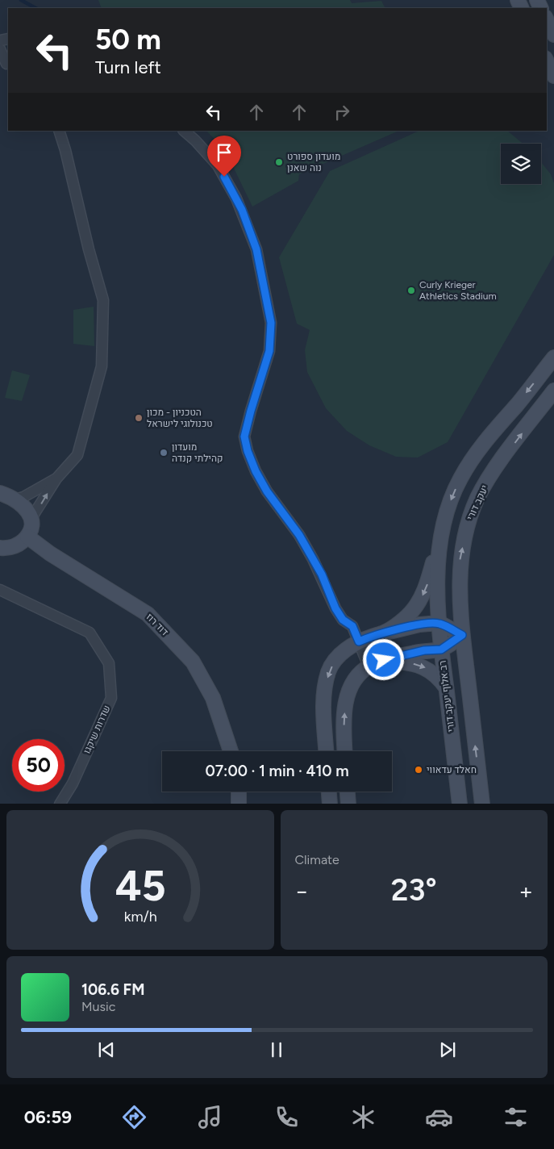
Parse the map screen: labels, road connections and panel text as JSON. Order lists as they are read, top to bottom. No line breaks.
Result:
{"streets":{"main road":["יעקב דורי","דוד רוז","רב אלוף יעקב דורי"],"street":["שדרות שיקגו"]},"one_way":["רב אלוף יעקב דורי"],"places":["מועדון ספורט נוה שאנן","Curly Krieger Athletics Stadium","הטכניון - מכון טכנולוגי לישראל","מועדון קהילתי קנדה","חאלד עדאווי"],"page":{"turn":["50 m","Turn left"],"limit":"50","trip":"07:00 · 1 min · 410 m","tile":"Climate","heat":["−","23°","+"],"song":["106.6 FM","Music"],"tabs":"06:59","gauge":["45","km/h"]}}
